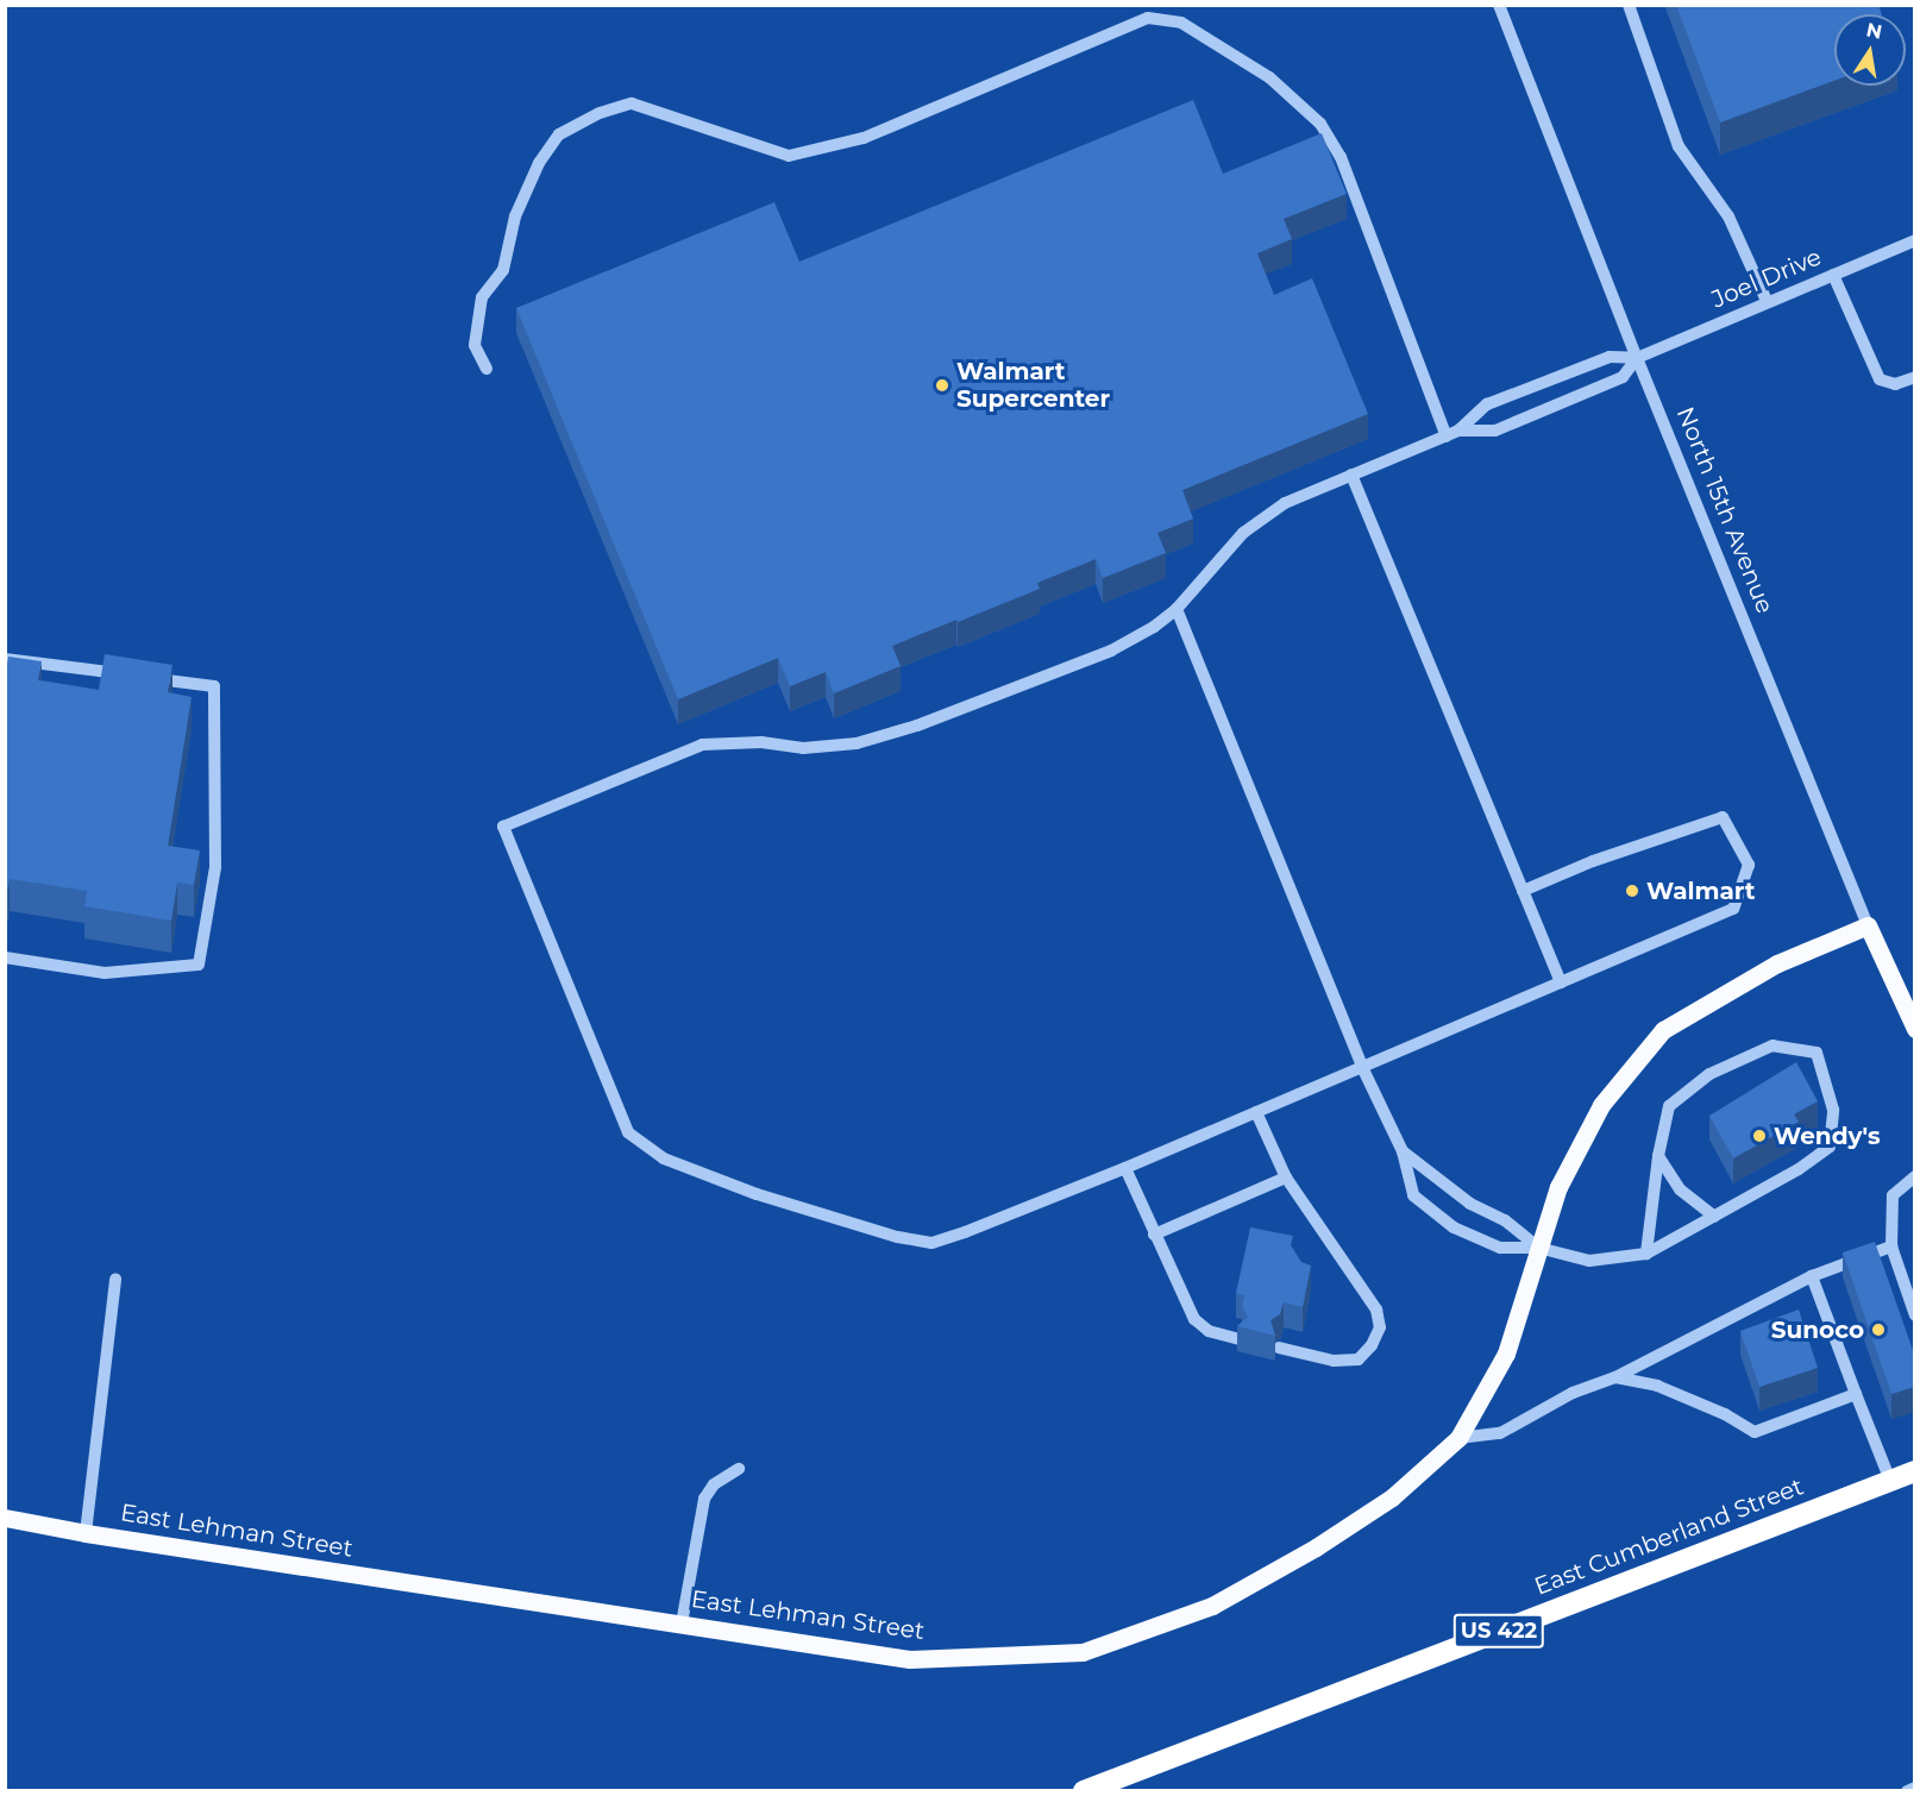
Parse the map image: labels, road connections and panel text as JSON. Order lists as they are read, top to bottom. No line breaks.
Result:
{"streets":{"highway":["East Cumberland Street","US 422"],"main road":["North 15th Avenue","East Lehman Street"],"street":["Joel Drive"]},"crossings":[["Joel Drive","North 15th Avenue"],["North 15th Avenue","East Lehman Street"]],"places":["Walmart Supercenter","Walmart","Wendy's","Sunoco"],"north":"top"}
